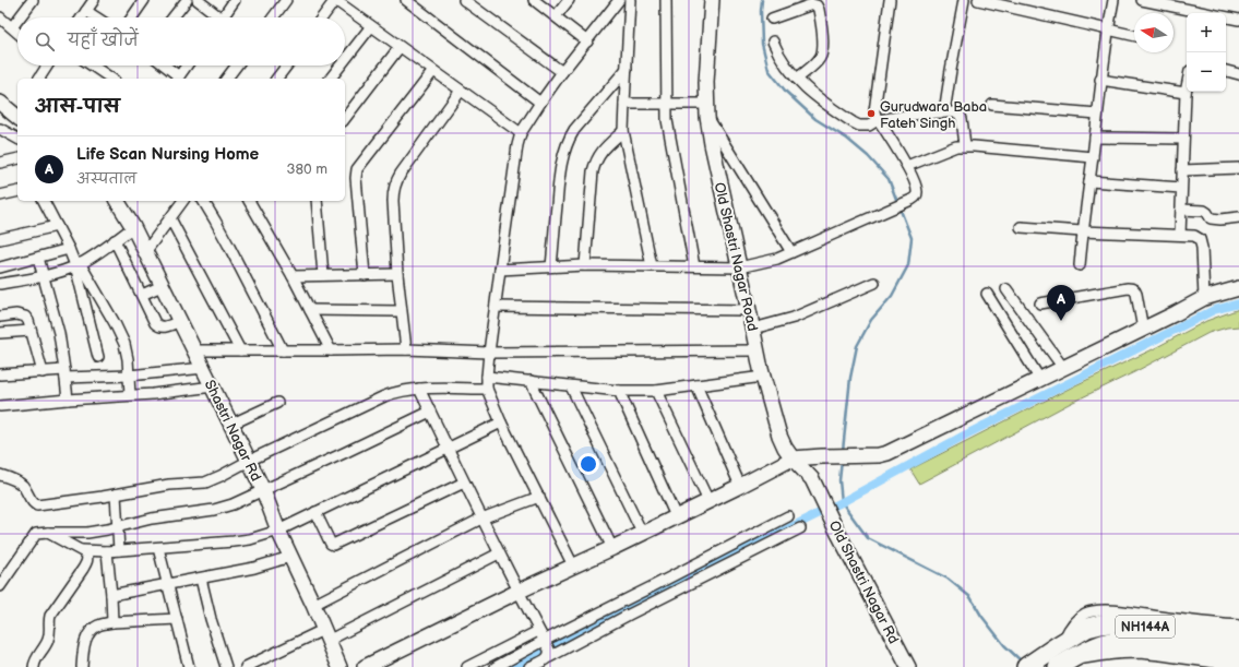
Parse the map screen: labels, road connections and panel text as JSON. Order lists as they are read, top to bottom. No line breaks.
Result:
{"streets":{"highway":["NH144A"],"street":["Old Shastri Nagar Road","Shastri Nagar Rd","Old Shastri Nagar Rd"]},"crossings":[["Old Shastri Nagar Road","Old Shastri Nagar Rd"]],"places":["Gurudwara Baba Fateh Singh"],"north":"left","page":{"map_buttons":["+","−"],"search":"यहाँ खोजें","heading":"आस-पास","list":[{"mark":"A","name":"Life Scan Nursing Home","note":"अस्पताल","value":"380 m"}],"pins":"A"}}
